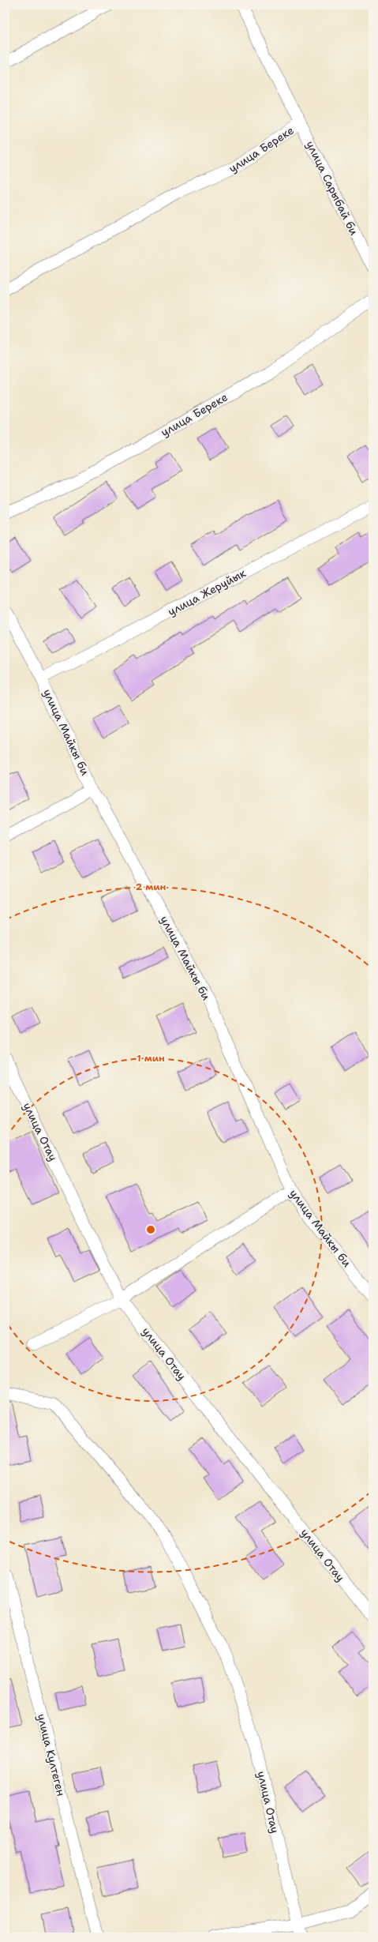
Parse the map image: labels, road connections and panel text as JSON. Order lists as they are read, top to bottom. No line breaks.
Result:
{"streets":{"street":["улица Береке","улица Сарыбай би","улица Жеруйык","улица Майкы би","улица Отау","улица Култеген"]},"crossings":[["улица Береке","улица Сарыбай би"],["улица Жеруйык","улица Майкы би"]],"rings":["2 мин","1 мин"]}
